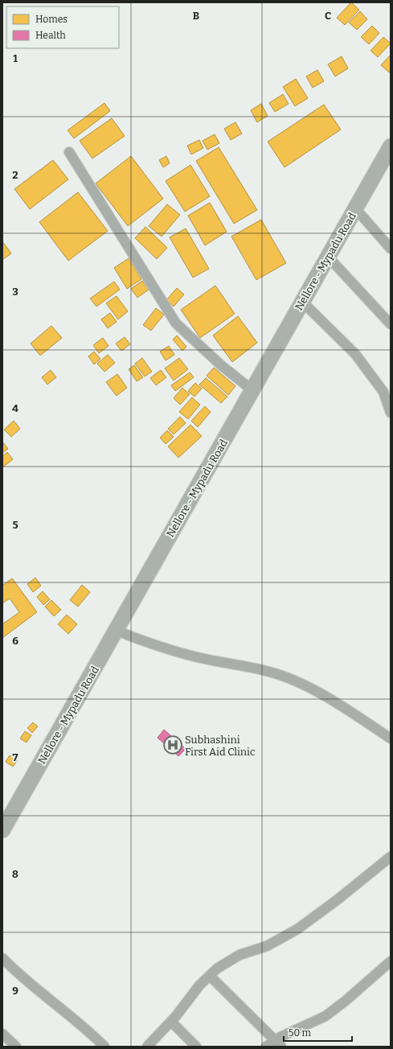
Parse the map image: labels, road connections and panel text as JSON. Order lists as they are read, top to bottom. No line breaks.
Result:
{"streets":{"main road":["Nellore - Mypadu Road"]},"places":{"hospital":["Subhashini First Aid Clinic"]},"legend":["Homes","Health"],"scale_bar":"50 m","grid":{"columns":["B","C"],"rows":["1","2","3","4","5","6","7","8","9"]}}
